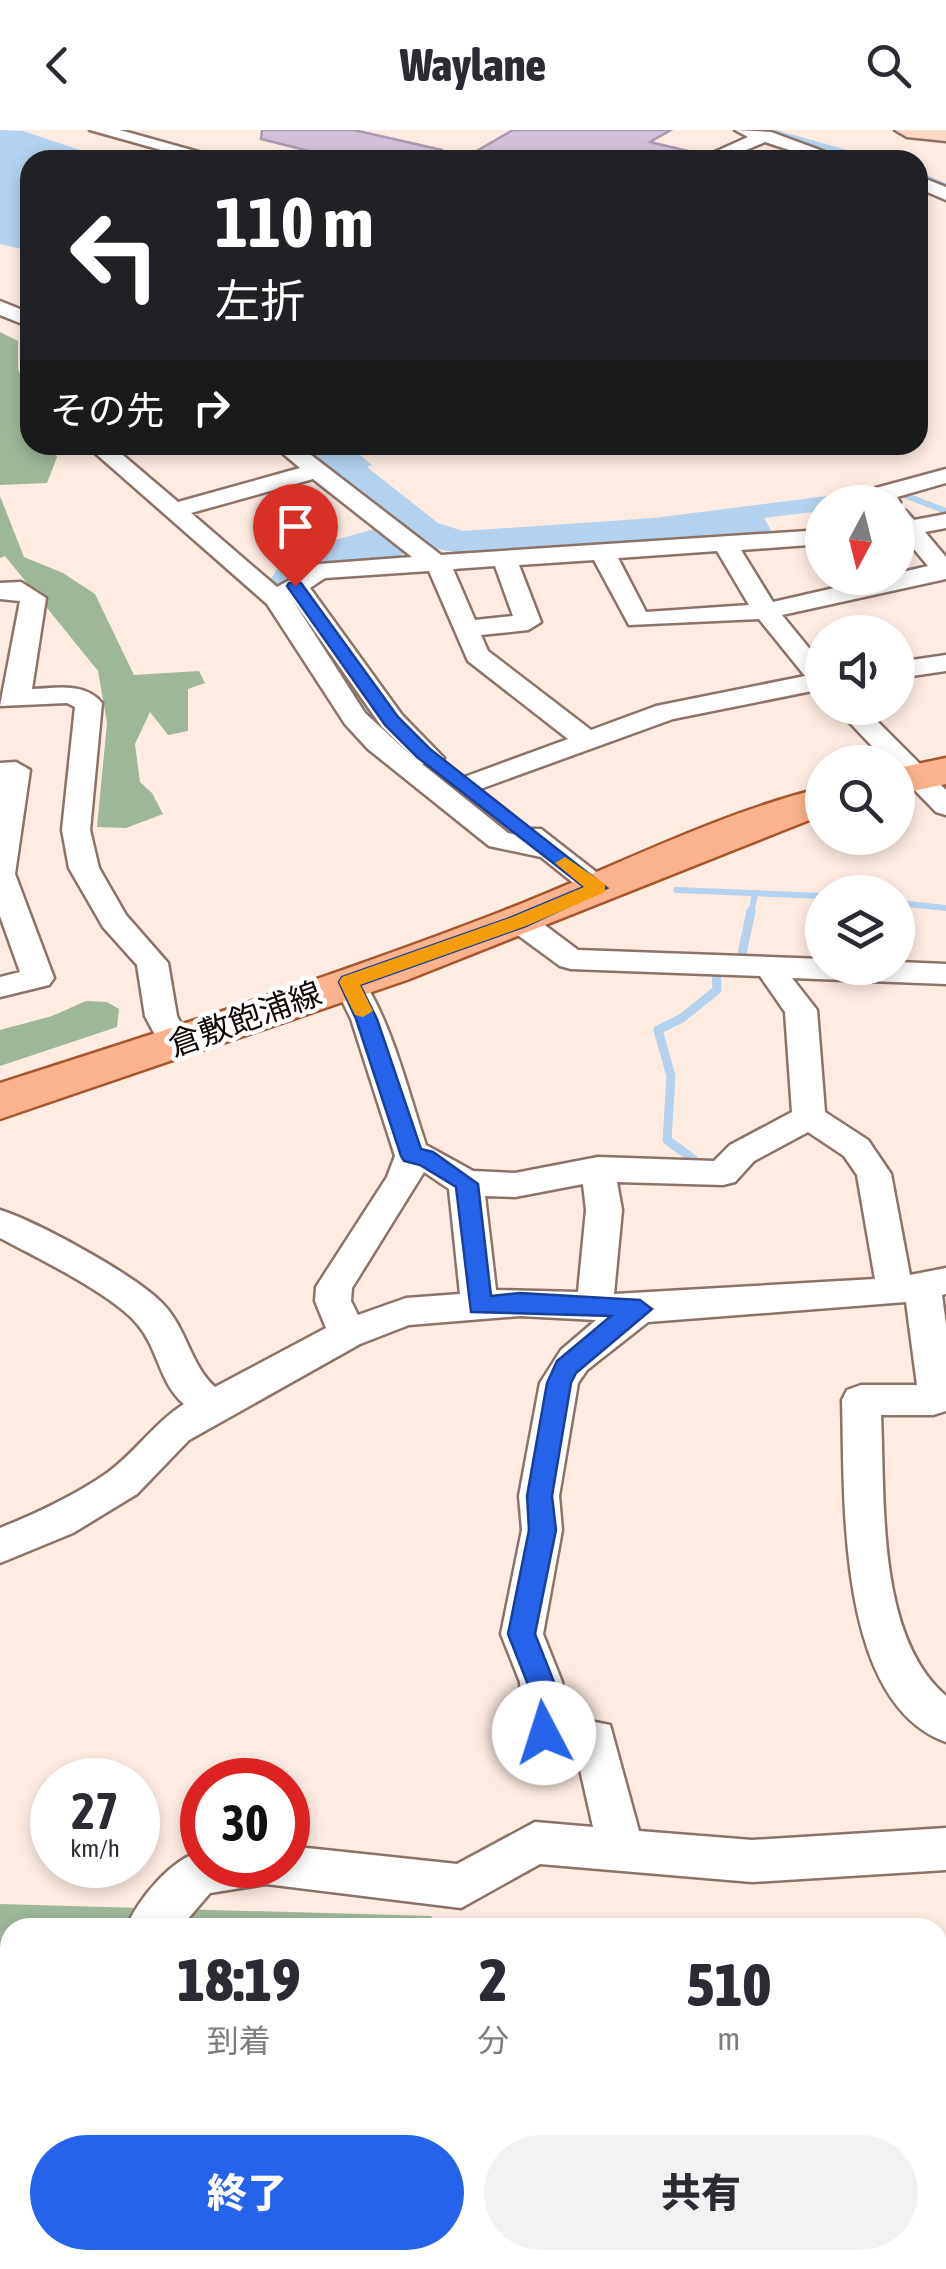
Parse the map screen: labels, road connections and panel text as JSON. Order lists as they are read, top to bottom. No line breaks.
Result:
{"streets":{"main road":["倉敷飽浦線"]},"north":"bottom","page":{"header":"Waylane","turn":["110 m","左折"],"then":"その先","speed":"27 km/h","limit":"30","eta":["18:19","到着","2","分","510","m"],"buttons":["終了","共有"]}}
